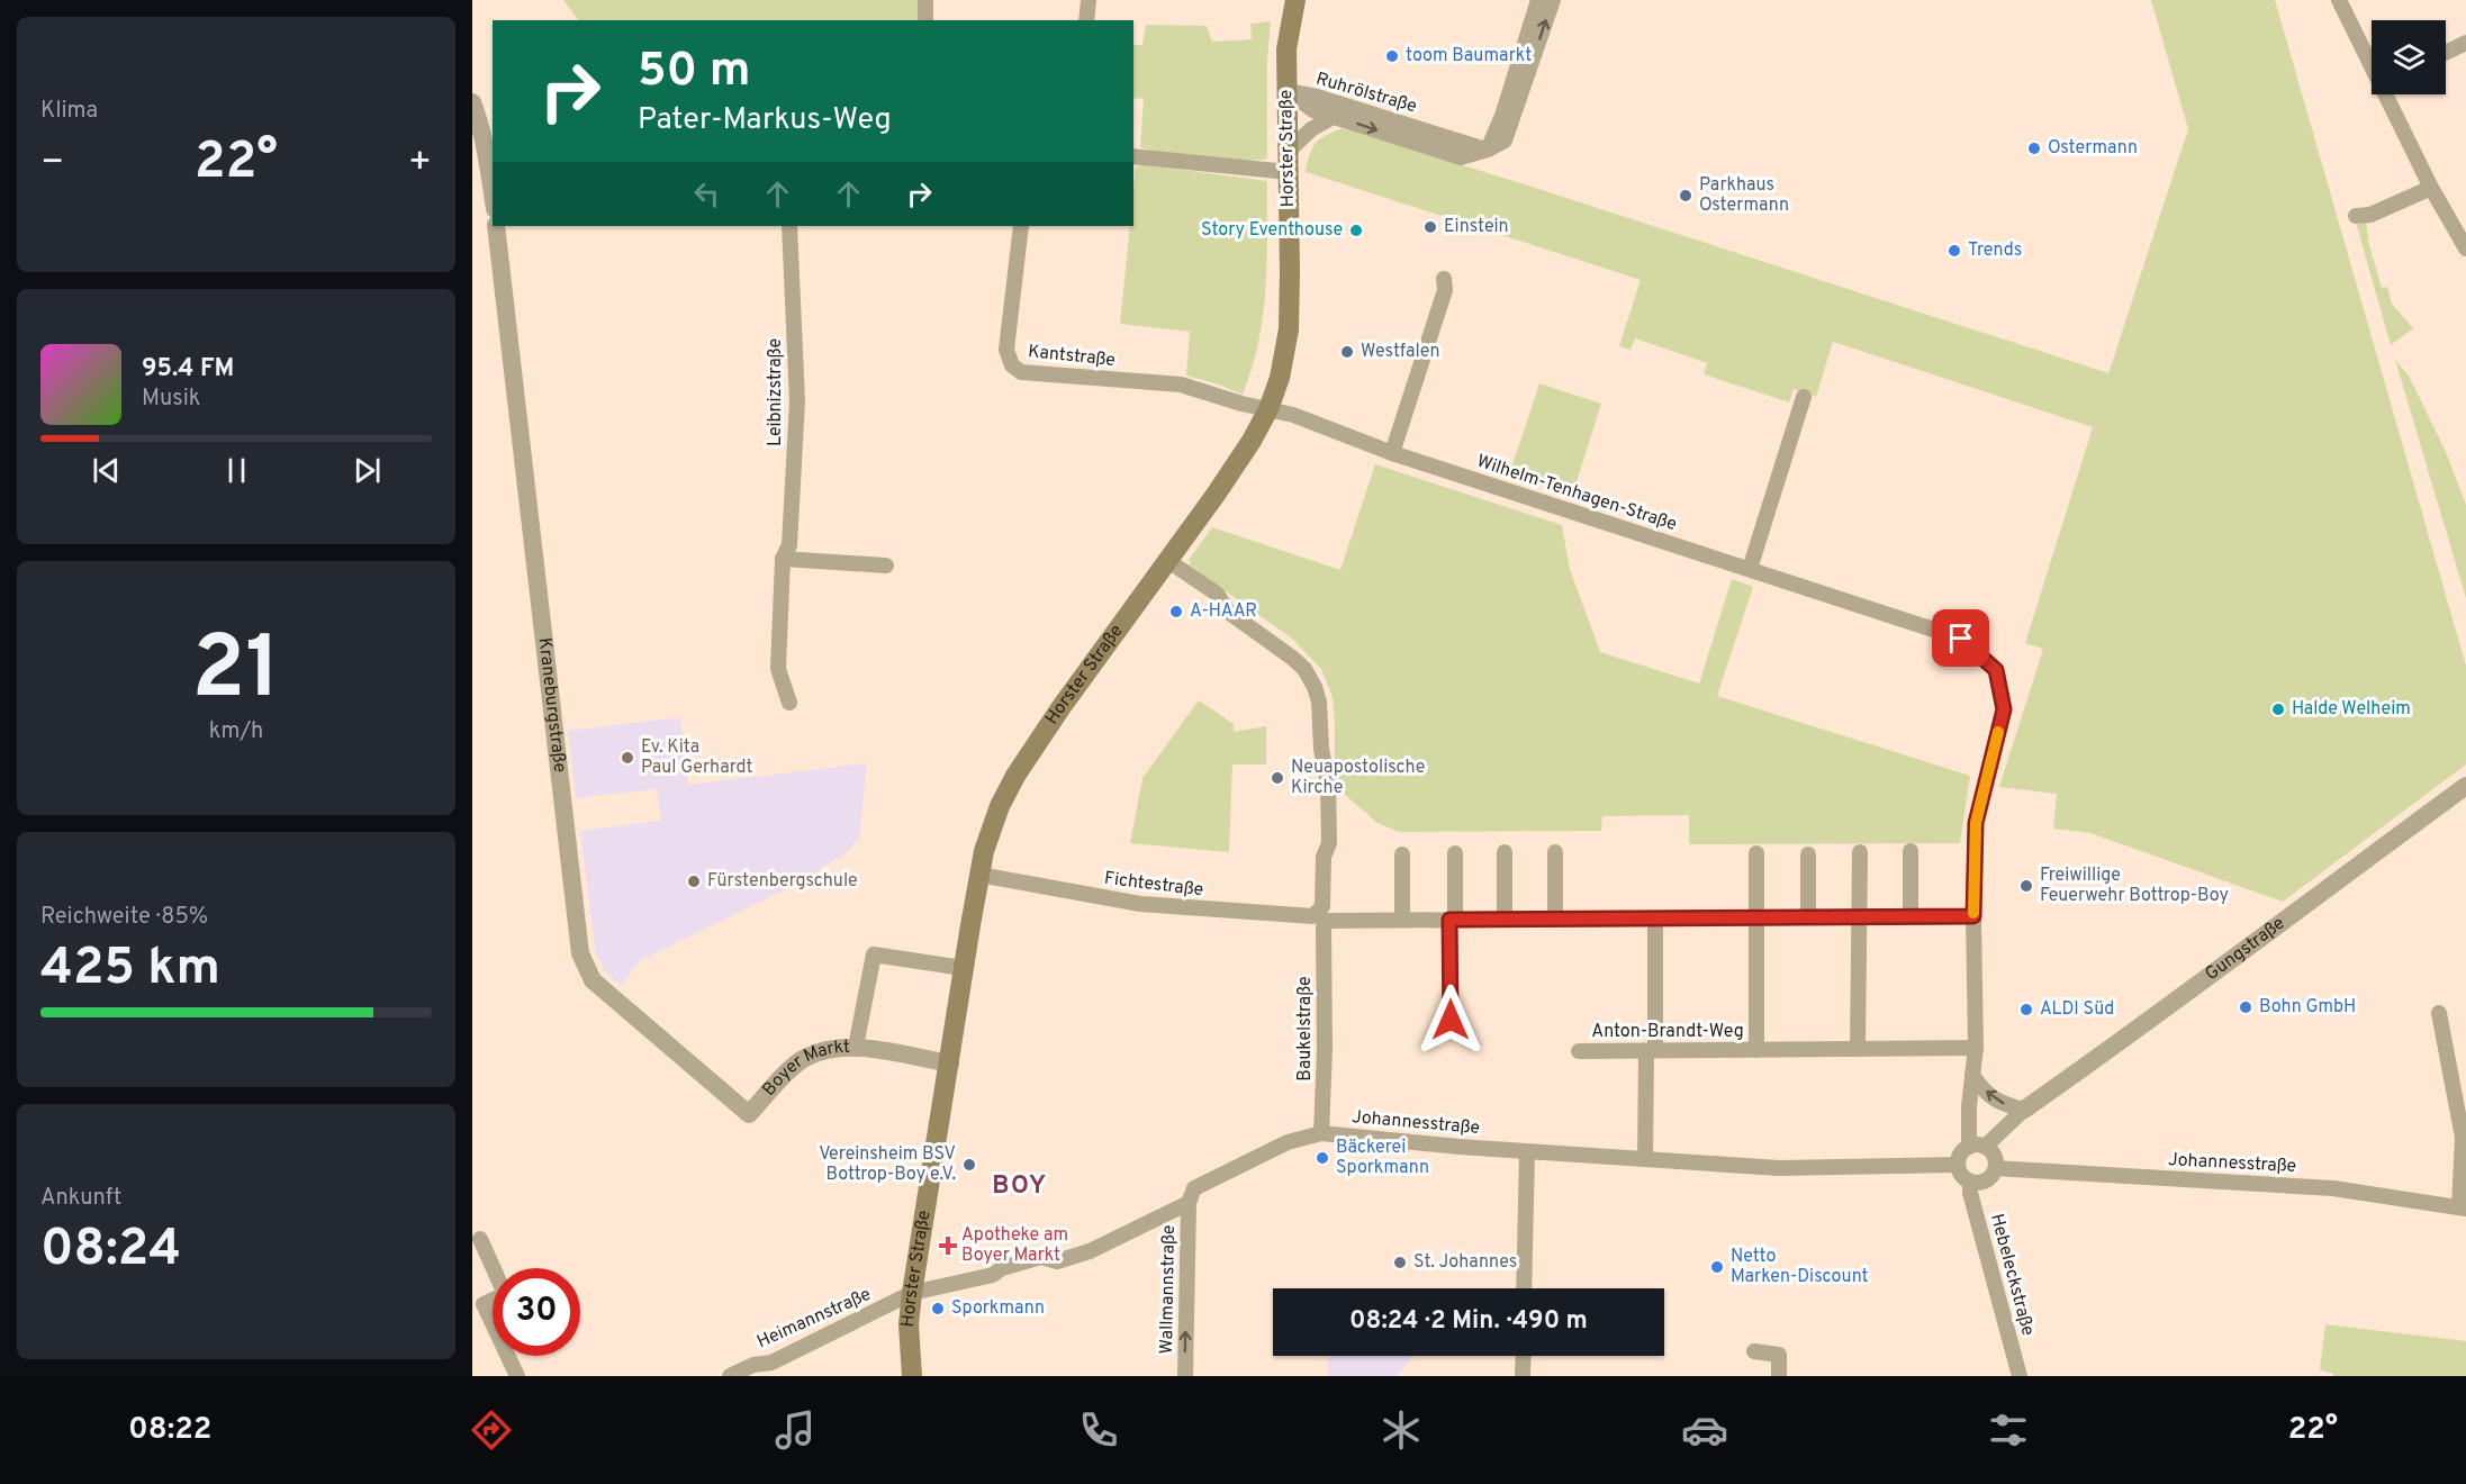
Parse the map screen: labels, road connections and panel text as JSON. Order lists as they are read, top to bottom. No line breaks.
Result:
{"streets":{"main road":["Horster Straße"],"street":["Ruhrölstraße","Kantstraße","Leibnizstraße","Wilhelm-Tenhagen-Straße","Kraneburgstraße","Fichtestraße","Gungstraße","Baukelstraße","Anton-Brandt-Weg","Boyer Markt","Johannesstraße","Hebeleckstraße","Wallmannstraße","Heimannstraße"]},"crossings":[["Ruhrölstraße","Horster Straße"],["Horster Straße","Kantstraße"],["Horster Straße","Wilhelm-Tenhagen-Straße"],["Horster Straße","Fichtestraße"],["Horster Straße","Boyer Markt"],["Horster Straße","Johannesstraße"],["Horster Straße","Heimannstraße"],["Kantstraße","Wilhelm-Tenhagen-Straße"],["Wilhelm-Tenhagen-Straße","Gungstraße"],["Wilhelm-Tenhagen-Straße","Anton-Brandt-Weg"],["Wilhelm-Tenhagen-Straße","Johannesstraße"],["Wilhelm-Tenhagen-Straße","Hebeleckstraße"],["Kraneburgstraße","Boyer Markt"],["Gungstraße","Johannesstraße"],["Gungstraße","Hebeleckstraße"],["Baukelstraße","Johannesstraße"],["Johannesstraße","Hebeleckstraße"],["Johannesstraße","Wallmannstraße"],["Johannesstraße","Heimannstraße"]],"one_way":["Wallmannstraße"],"districts":["BOY"],"places":{"other":["toom Baumarkt","Ostermann","Parkhaus Ostermann","Einstein","Story Eventhouse","Trends","Westfalen","A-HAAR","Halde Welheim","Ev. Kita Paul Gerhardt","Neuapostolische Kirche","Fürstenbergschule","Freiwillige Feuerwehr Bottrop-Boy","Bohn GmbH","ALDI Süd","Bäckerei Sporkmann","Vereinsheim BSV Bottrop-Boy e.V.","St. Johannes","Netto Marken-Discount","Sporkmann"],"health":["Apotheke am Boyer Markt"]},"page":{"tile":["Klima",["21","km/h"],["Reichweite · 85%","425 km"],["Ankunft","08:24"]],"turn":["50 m","Pater-Markus-Weg"],"heat":["−","22°","+"],"song":["95.4 FM","Musik"],"limit":"30","trip":"08:24 · 2 Min. · 490 m","tabs":["08:22","22°"]}}
